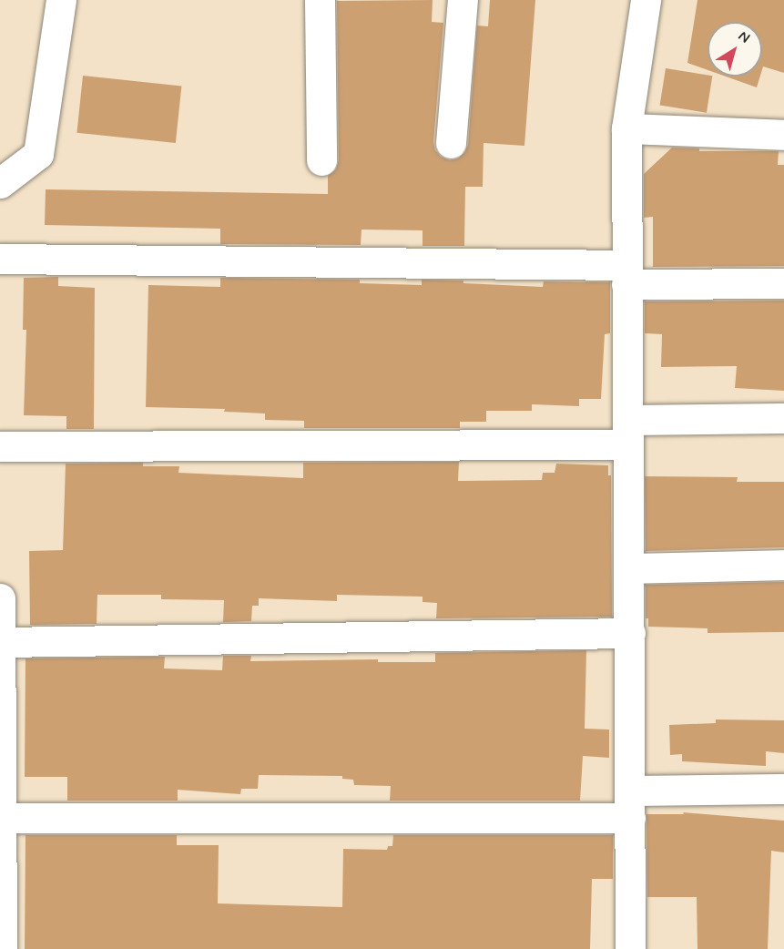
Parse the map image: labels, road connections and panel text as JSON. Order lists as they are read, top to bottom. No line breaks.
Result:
{"north":"top right"}
